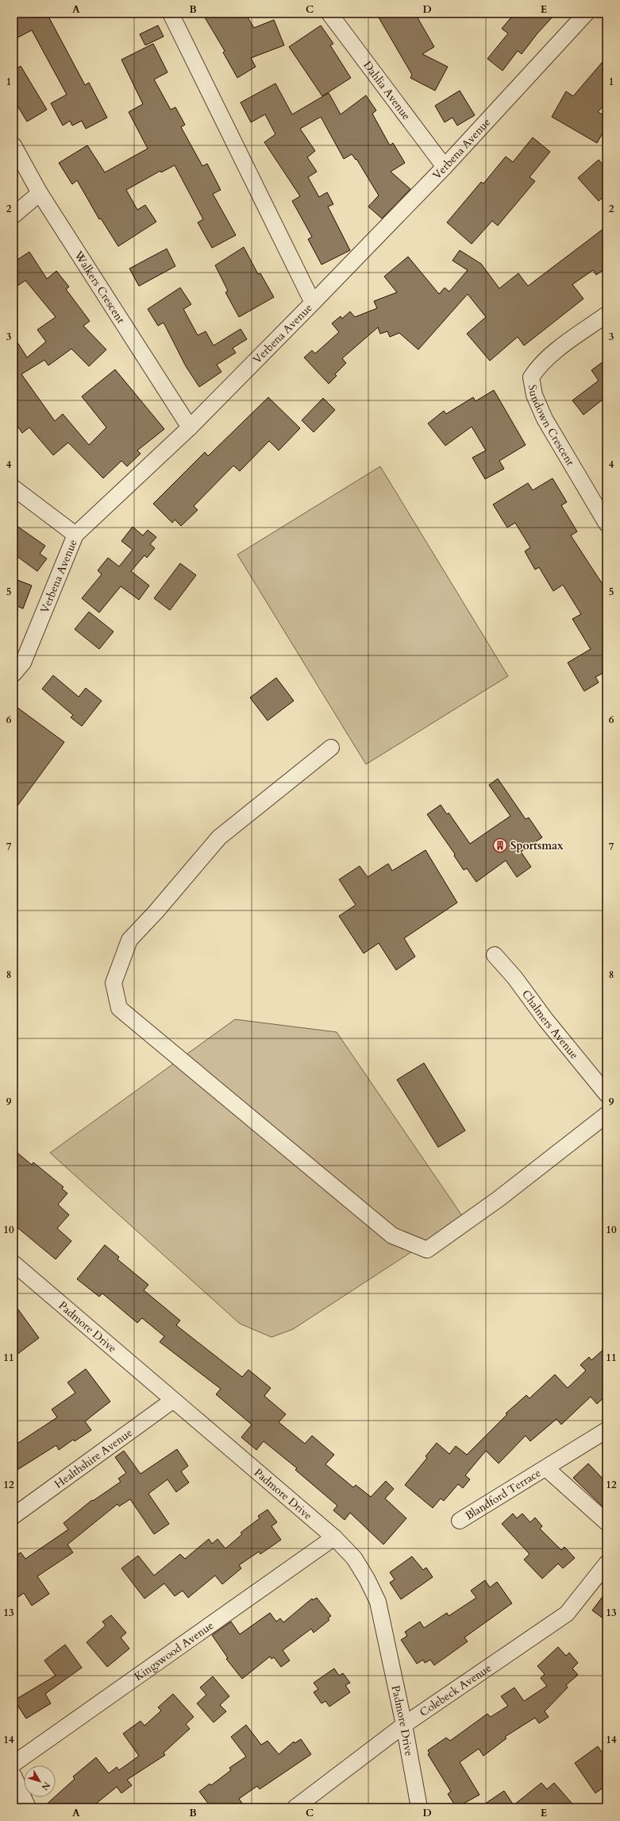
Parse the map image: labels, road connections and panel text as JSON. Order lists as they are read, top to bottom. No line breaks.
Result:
{"streets":{"street":["Dahlia Avenue","Verbena Avenue","Walkers Crescent","Sundown Crescent","Chalmers Avenue","Padmore Drive","Healthshire Avenue","Blandford Terrace","Kingswood Avenue","Colebeck Avenue"]},"crossings":[["Dahlia Avenue","Verbena Avenue"],["Verbena Avenue","Walkers Crescent"],["Padmore Drive","Healthshire Avenue"],["Padmore Drive","Kingswood Avenue"],["Padmore Drive","Colebeck Avenue"]],"places":{"building":["Sportsmax"]},"north":"bottom right","grid":{"columns":["A","B","C","D","E"],"rows":["1","2","3","4","5","6","7","8","9","10","11","12","13","14"]}}
